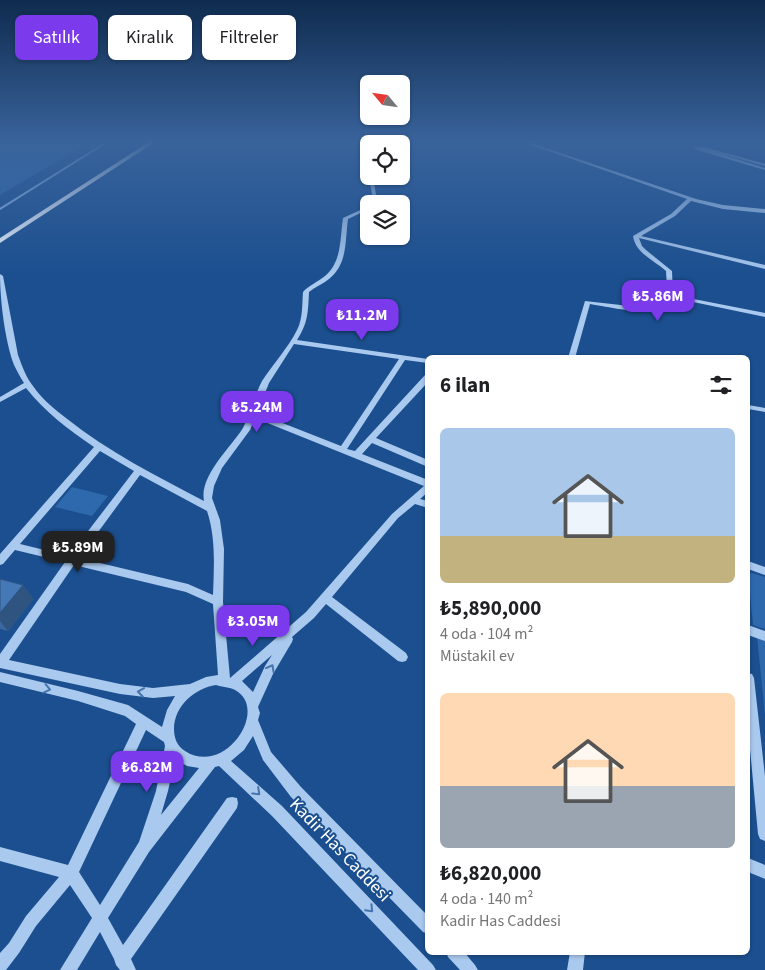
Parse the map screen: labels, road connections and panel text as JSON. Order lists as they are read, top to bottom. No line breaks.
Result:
{"streets":{"street":["Kadir Has Caddesi"]},"north":"top left","page":{"chip":["Satılık","Kiralık","Filtreler"],"price":["₺5.86M","₺11.2M","₺5.24M","₺5.89M","₺3.05M","₺6.82M"],"heading":"6 ilan","list":[{"name":"₺5,890,000","note":"4 oda · 104 m² · Müstakil ev"},{"name":"₺6,820,000","note":"4 oda · 140 m² · Kadir Has Caddesi"}]}}
